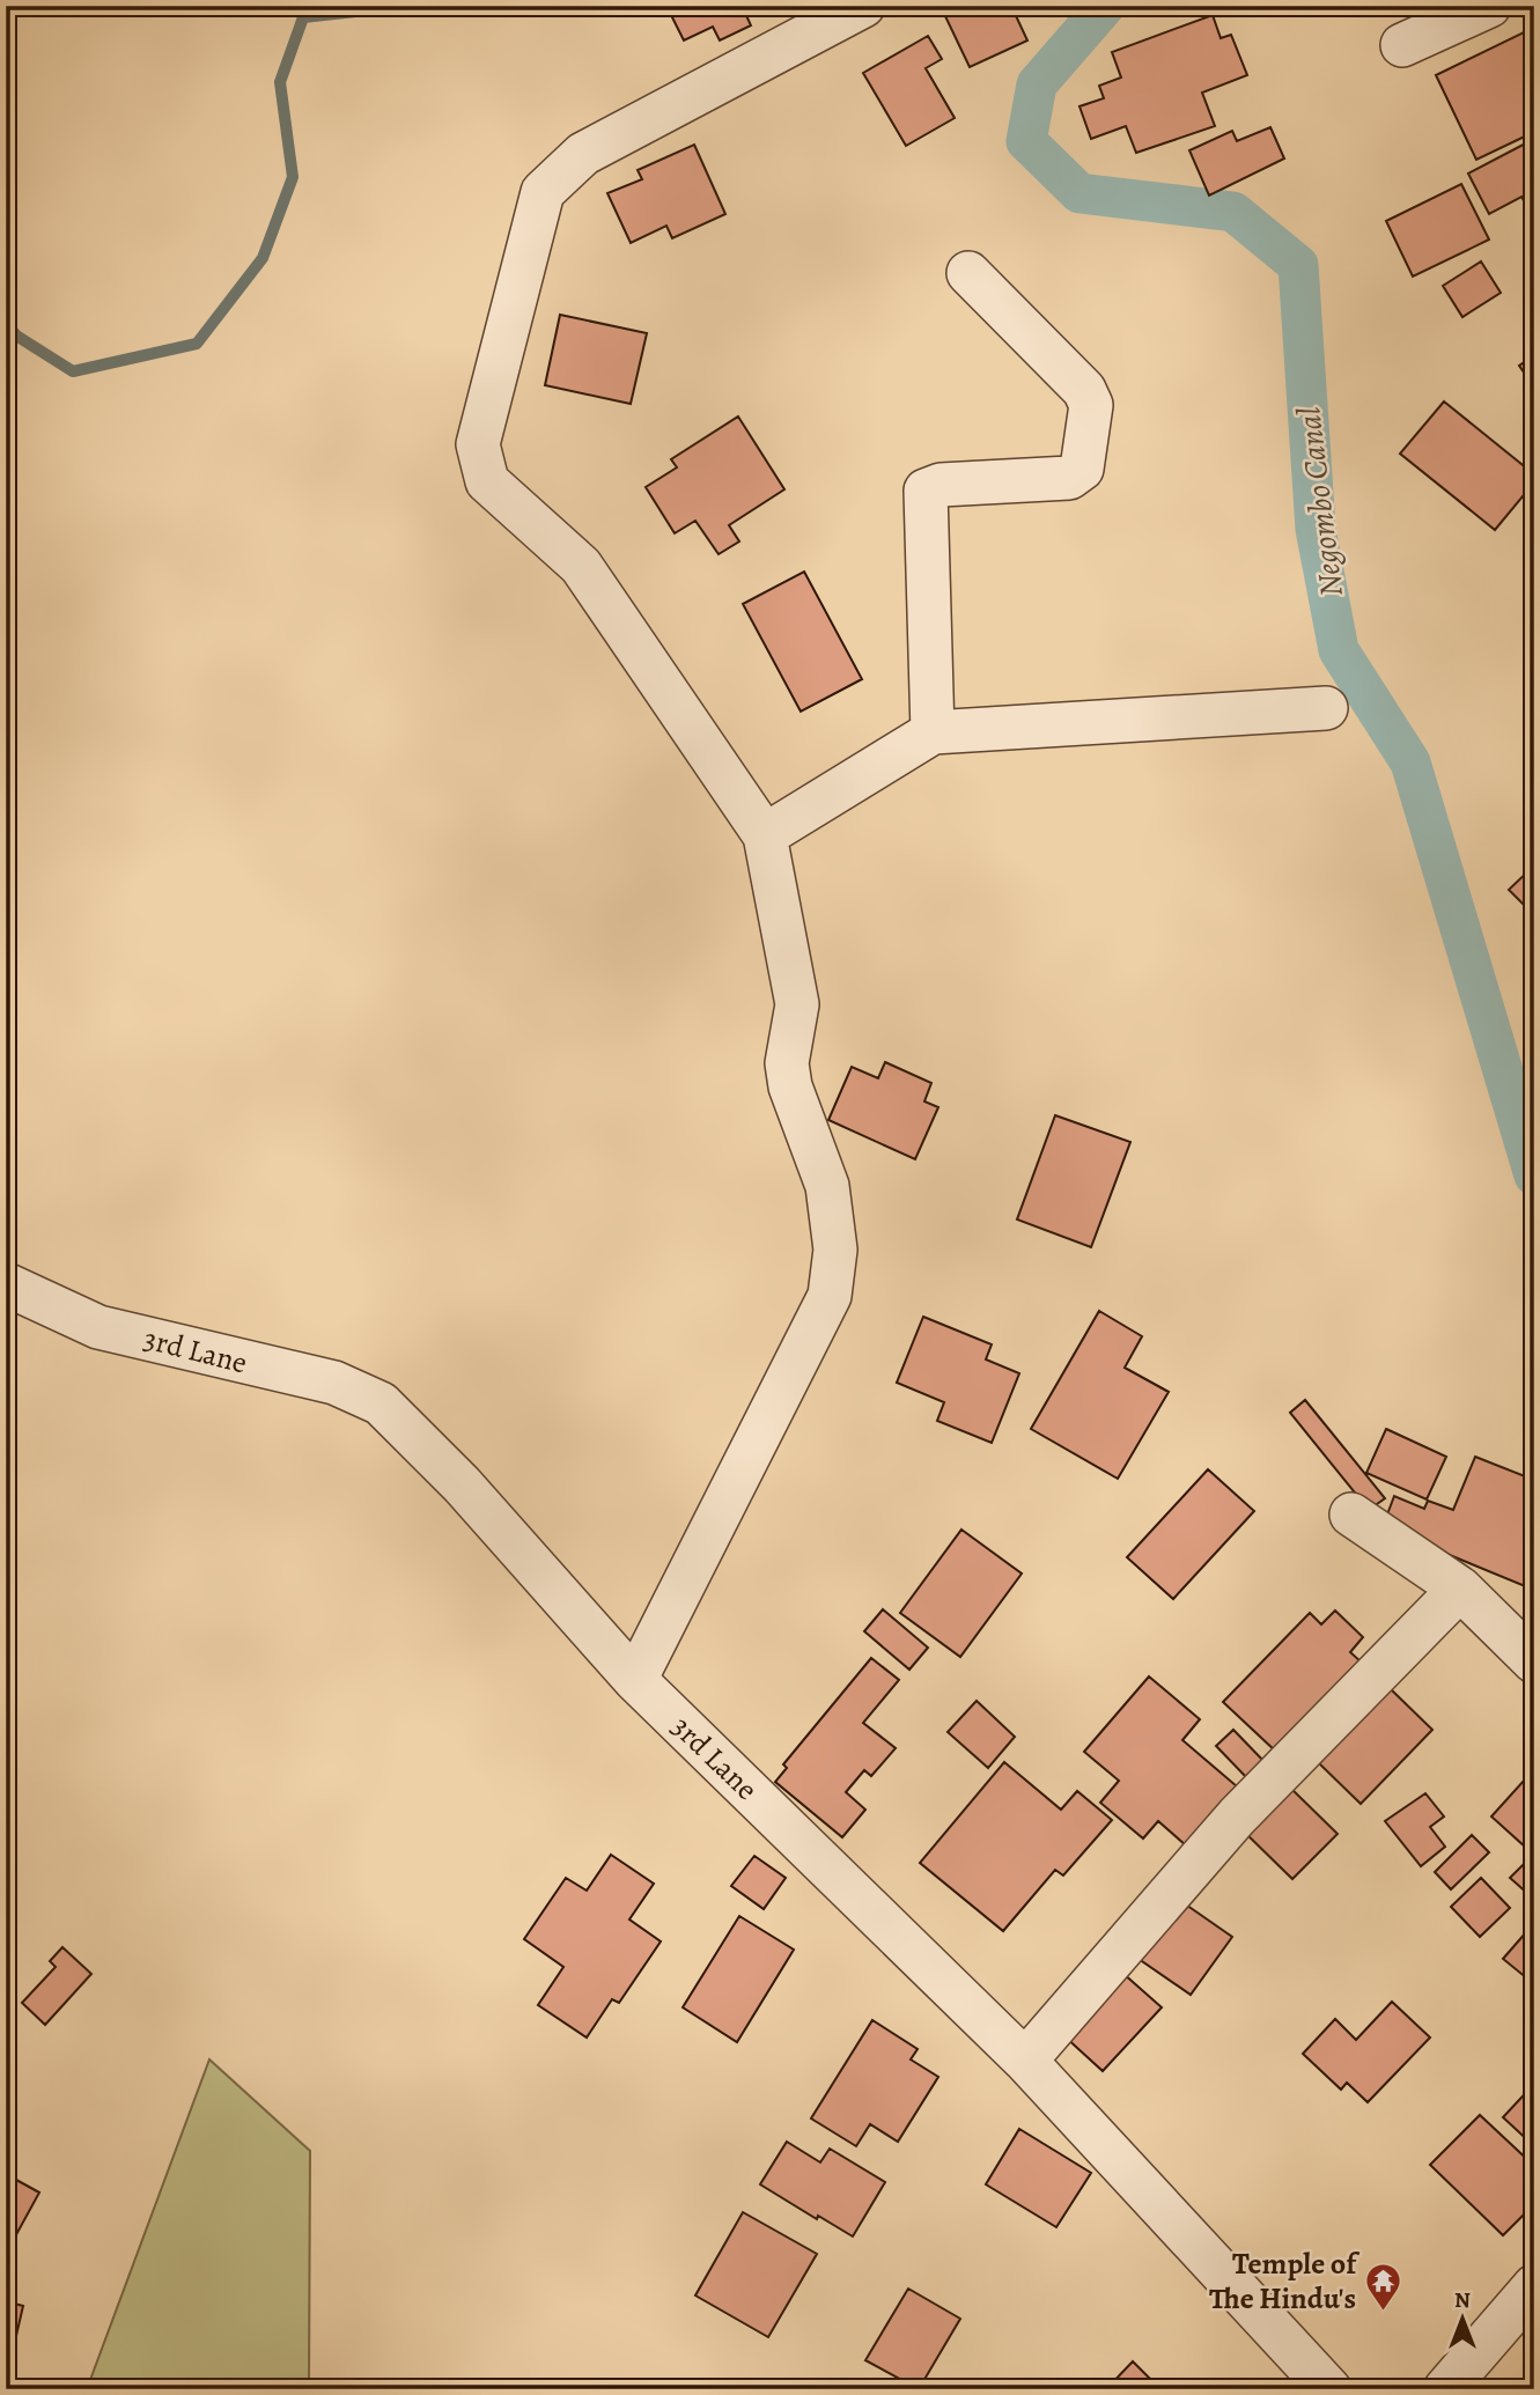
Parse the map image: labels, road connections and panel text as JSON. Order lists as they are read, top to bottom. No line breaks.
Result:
{"streets":{"street":["3rd Lane"]},"water":["Negombo Canal"],"places":{"temple":["Temple of The Hindu's"]},"north":"top"}
